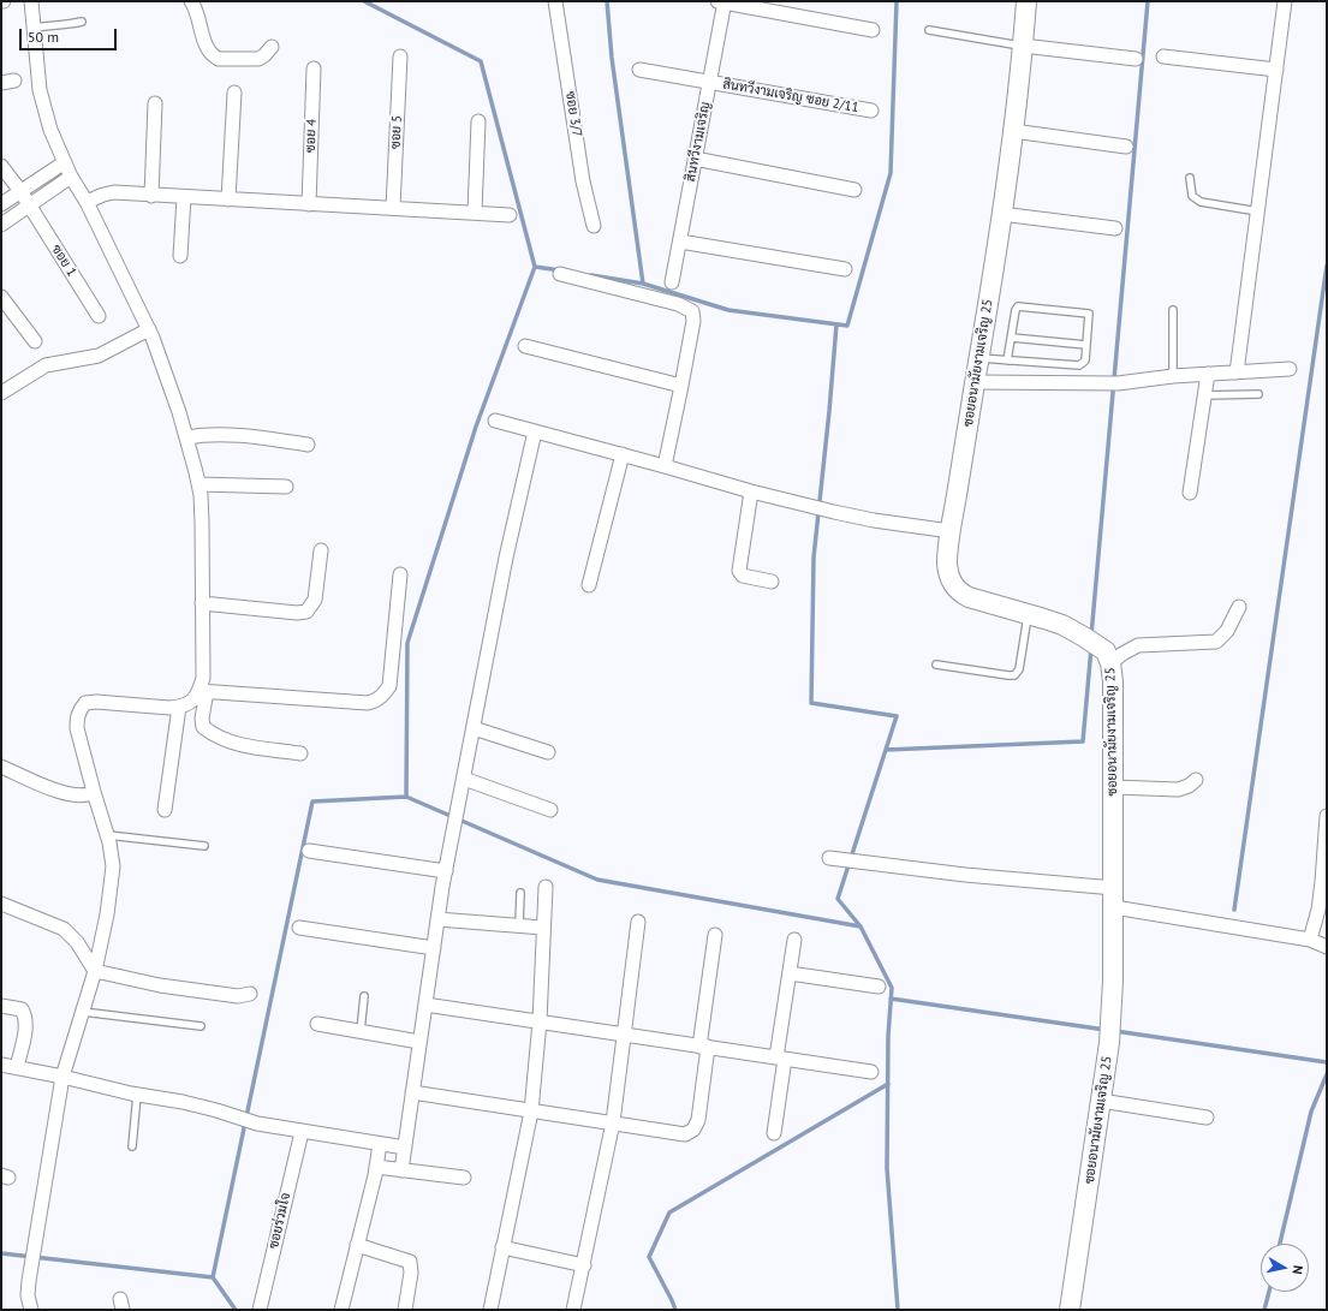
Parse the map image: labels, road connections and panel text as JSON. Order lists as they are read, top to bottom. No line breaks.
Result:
{"streets":{"street":["สินทวีงามเจริญ ซอย 2/11","ซอย 3/7","ซอย 5","ซอย 4","สินทวีงามเจริญ","ซอย 1","ซอยอนามัยงามเจริญ 25","ซอยร่วมใจ"]},"crossings":[["สินทวีงามเจริญ ซอย 2/11","สินทวีงามเจริญ"]],"scale_bar":"50 m","north":"right"}
